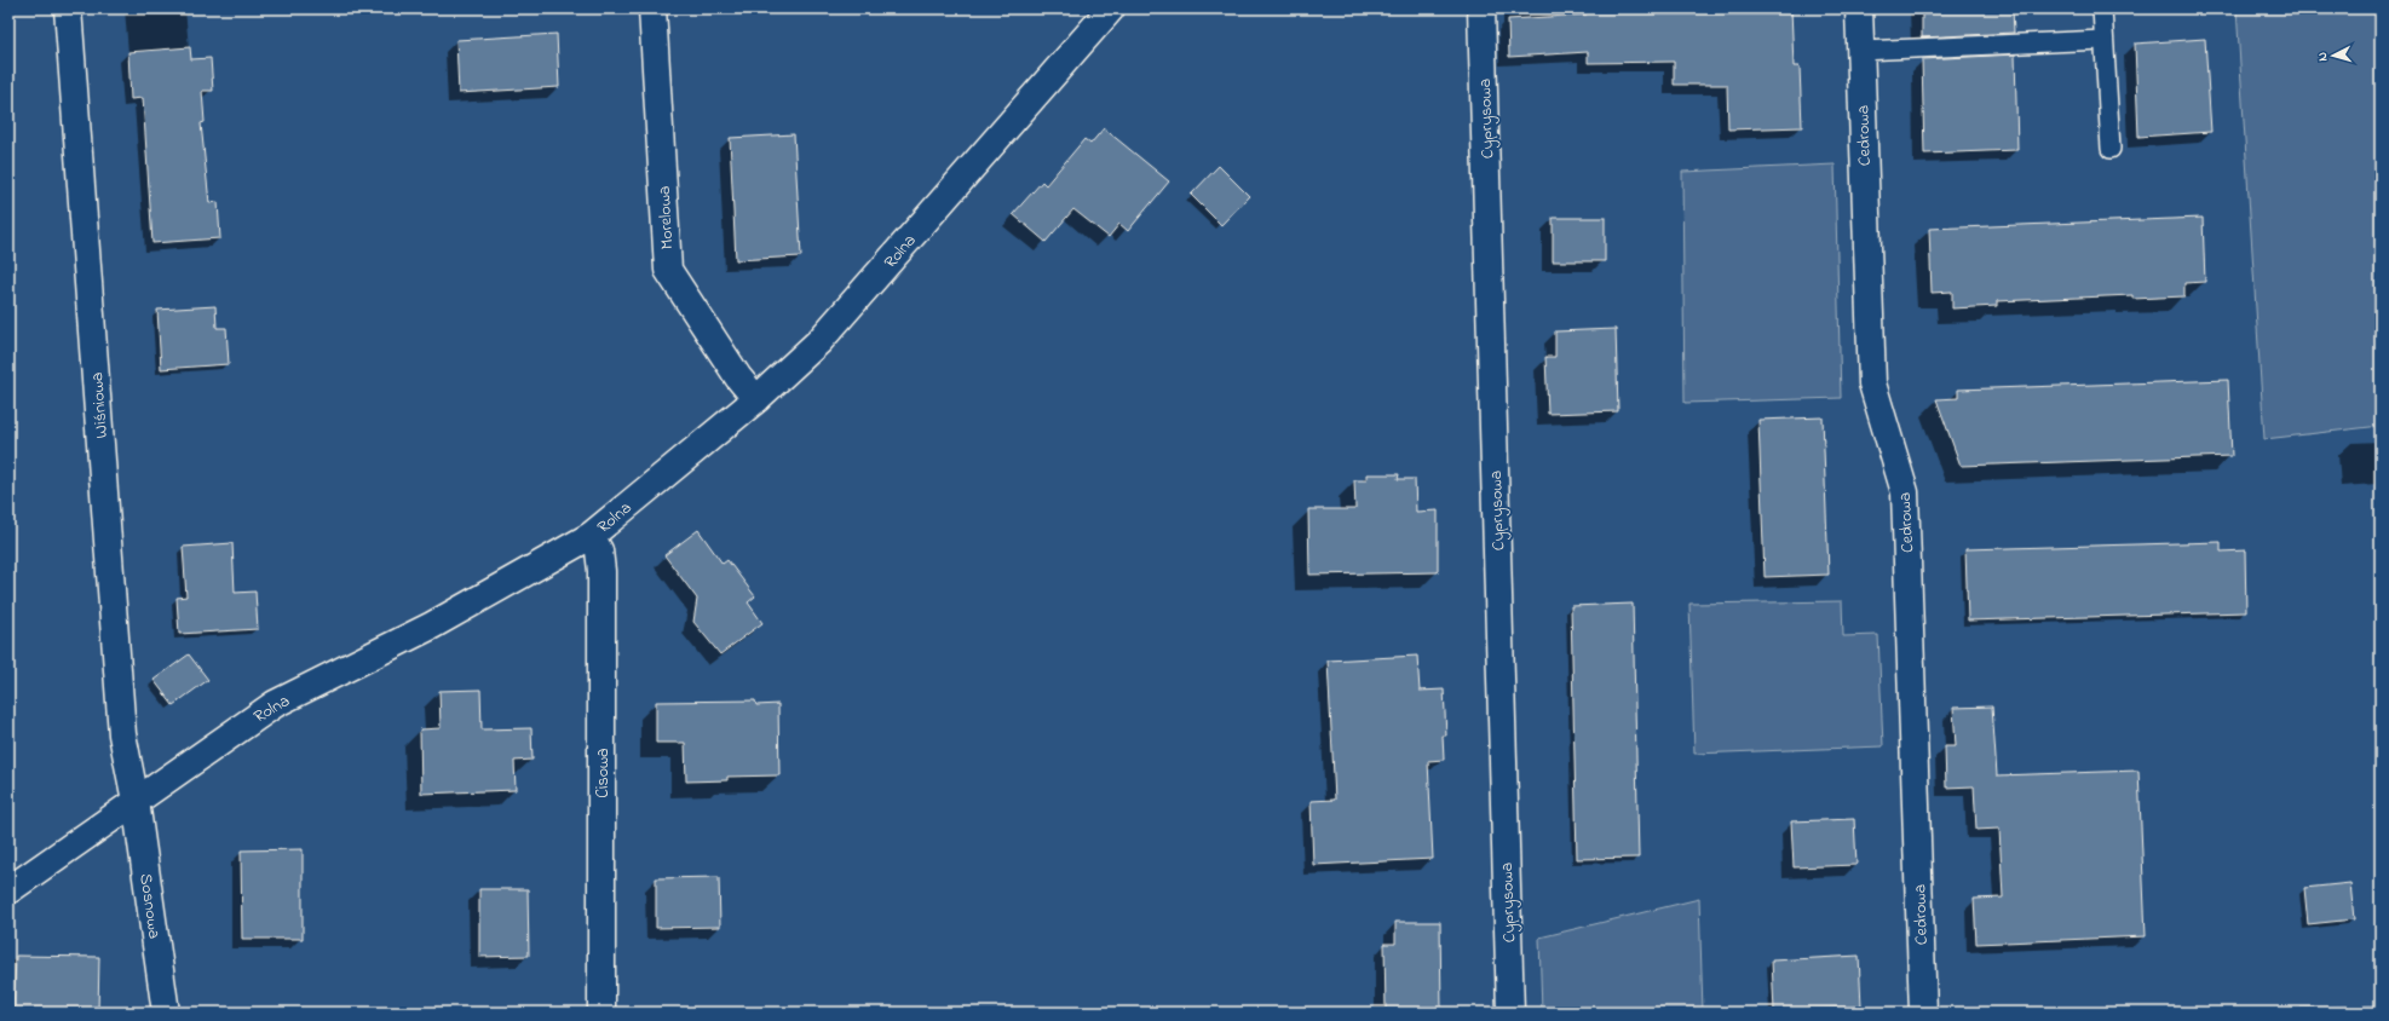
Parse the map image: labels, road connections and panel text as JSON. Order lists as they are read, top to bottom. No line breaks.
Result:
{"streets":{"street":["Cyprysowa","Cedrowa","Morelowa","Rolna","Wiśniowa","Cisowa","Sosnowa"]},"crossings":[["Morelowa","Rolna"],["Rolna","Wiśniowa"],["Rolna","Cisowa"],["Rolna","Sosnowa"],["Wiśniowa","Sosnowa"]],"north":"left"}
